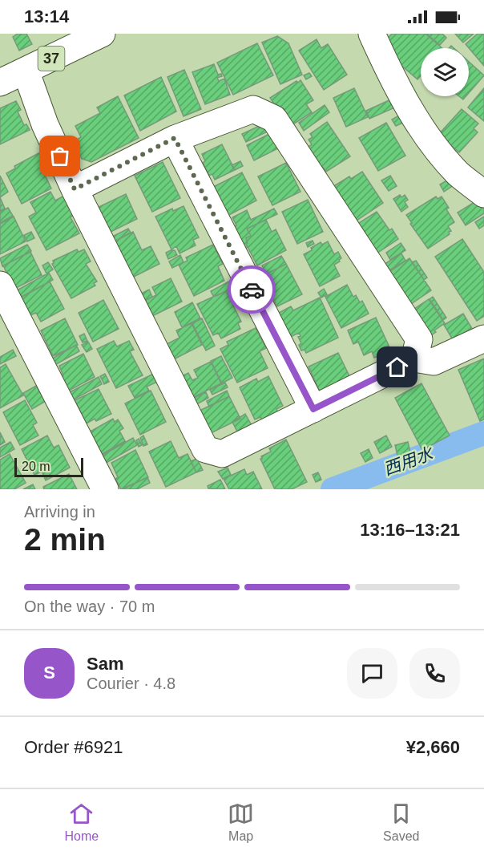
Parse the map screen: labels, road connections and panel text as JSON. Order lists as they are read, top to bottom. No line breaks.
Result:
{"streets":{"street":["37"]},"water":["西用水"],"scale_bar":"20 m","page":{"status":"13:14","scale":"20 m","heading":["2 min","Arriving in","13:16–13:21"],"panel":["Sam","Courier · 4.8","Order #6921","¥2,660"],"bar":"On the way · 70 m","round":"S","tabs":["Home","Map","Saved"]}}
